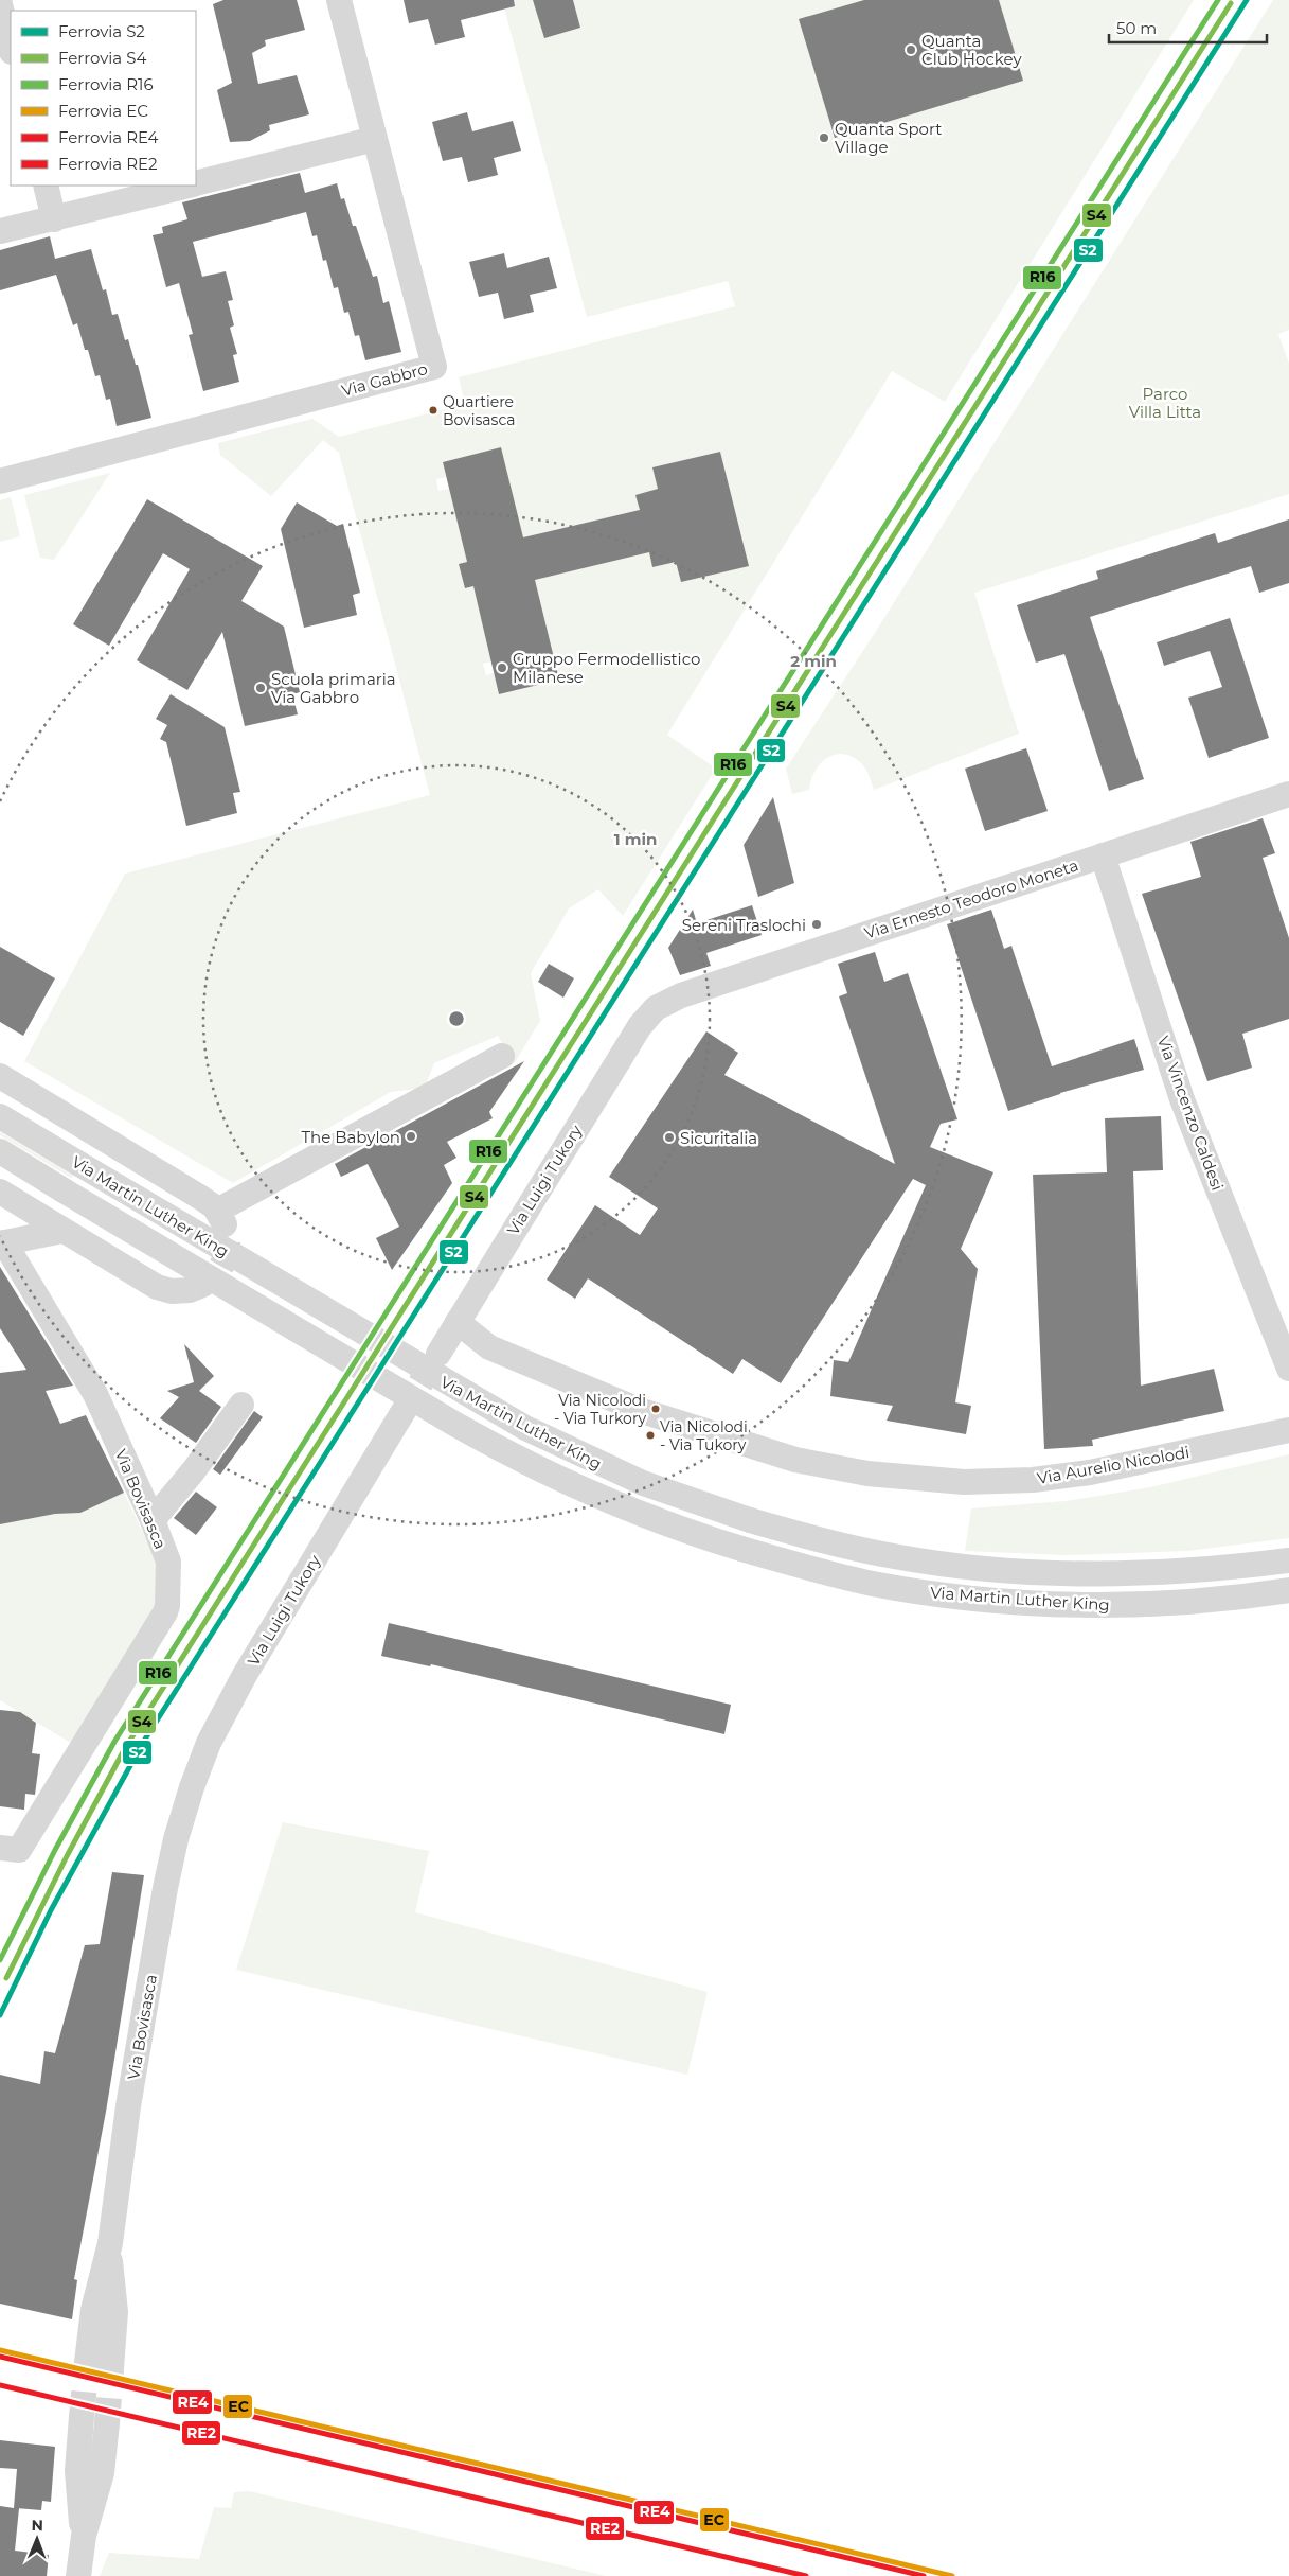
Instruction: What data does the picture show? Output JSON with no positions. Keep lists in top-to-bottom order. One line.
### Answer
{"streets":{"street":["Via Gabbro","Via Ernesto Teodoro Moneta","Via Vincenzo Caldesi","Via Luigi Tukory","Via Martin Luther King","Via Aurelio Nicolodi","Via Bovisasca"]},"crossings":[["Via Ernesto Teodoro Moneta","Via Vincenzo Caldesi"],["Via Ernesto Teodoro Moneta","Via Luigi Tukory"],["Via Luigi Tukory","Via Aurelio Nicolodi"],["Via Luigi Tukory","Via Bovisasca"]],"parks":["Parco Villa Litta"],"places":["Quanta Club Hockey","Quanta Sport Village","Quartiere Bovisasca","Gruppo Fermodellistico Milanese","Scuola primaria Via Gabbro","Sereni Traslochi","The Babylon","Sicuritalia","Via Nicolodi - Via Turkory","Via Nicolodi - Via Tukory"],"lines":["rail line S2","rail line R16","rail line S4","rail line EC","rail line RE4","rail line RE2"],"legend":["Ferrovia S2","Ferrovia S4","Ferrovia R16","Ferrovia EC","Ferrovia RE4","Ferrovia RE2"],"scale_bar":"50 m","north":"top","rings":["2 min","1 min"]}
